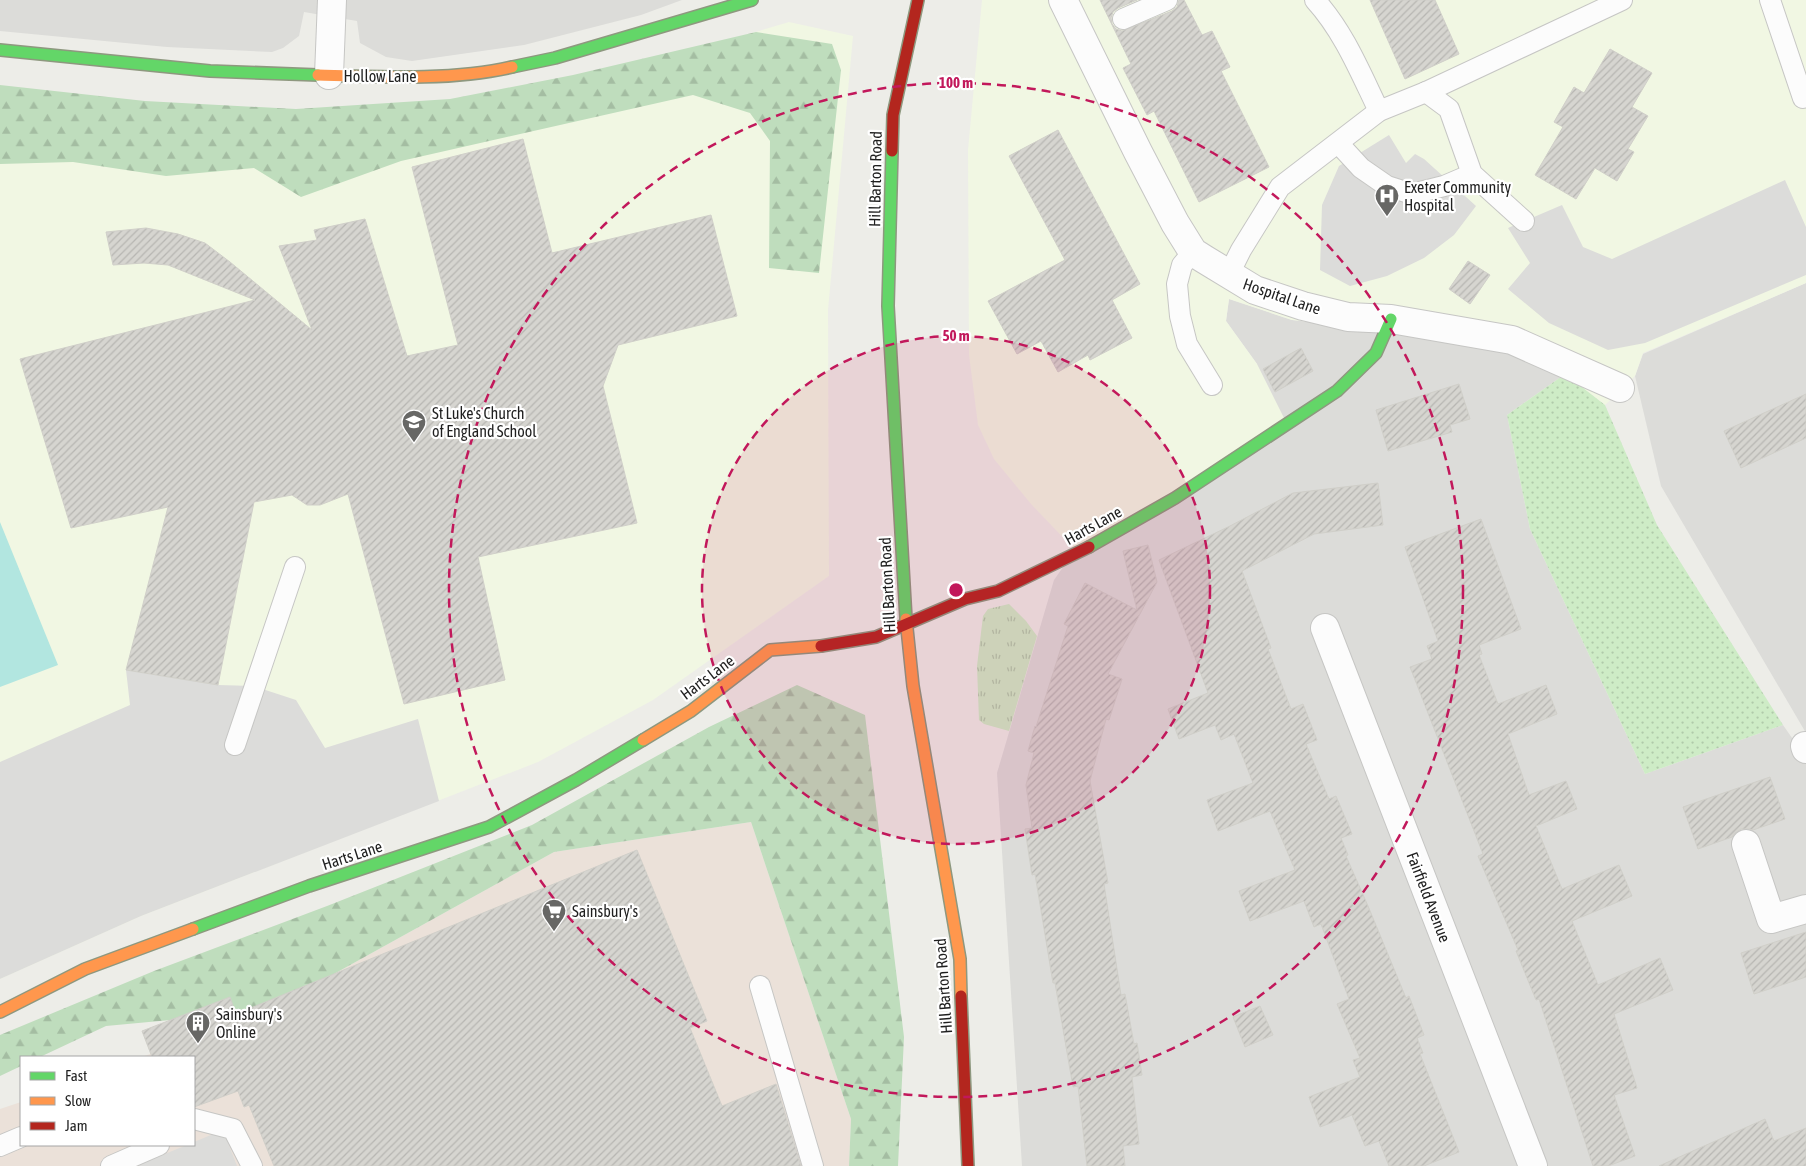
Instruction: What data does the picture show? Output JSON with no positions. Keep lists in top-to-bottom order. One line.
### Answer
{"streets":{"street":["Hollow Lane","Hill Barton Road","Hospital Lane","Harts Lane","Fairfield Avenue"]},"crossings":[["Hill Barton Road","Harts Lane"],["Hospital Lane","Harts Lane"]],"places":{"hospital":["Exeter Community Hospital"],"school or university":["St Luke's Church of England School"],"supermarket":["Sainsbury's"],"building":["Sainsbury's Online"]},"legend":["Fast","Slow","Jam"],"rings":["100 m","50 m"]}
